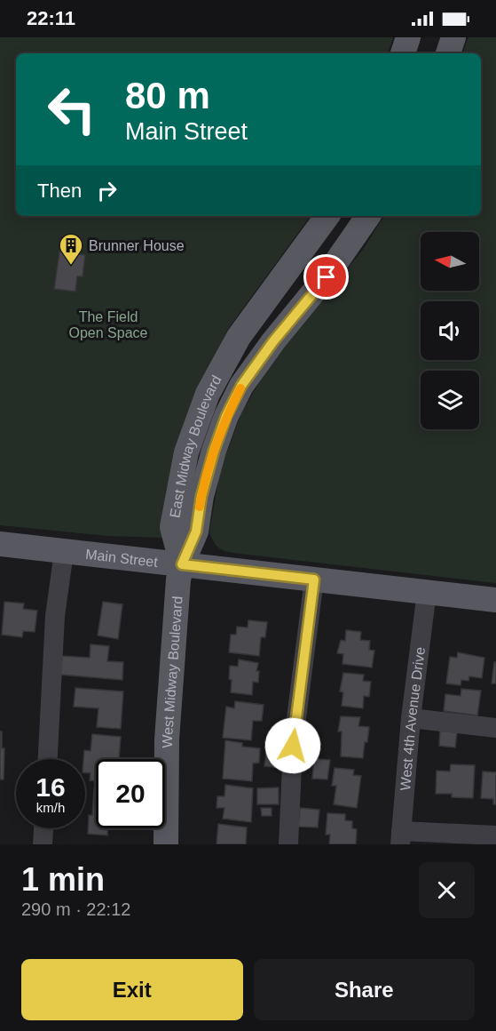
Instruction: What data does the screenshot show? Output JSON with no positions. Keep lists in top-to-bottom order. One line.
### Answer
{"streets":{"main road":["East Midway Boulevard","Main Street","West Midway Boulevard"],"street":["West 4th Avenue Drive"]},"crossings":[["East Midway Boulevard","Main Street"],["East Midway Boulevard","West Midway Boulevard"],["Main Street","West Midway Boulevard"],["Main Street","West 4th Avenue Drive"]],"parks":["The Field Open Space"],"places":{"building":["Brunner House"]},"north":"left","page":{"status":"22:11","turn":["80 m","Main Street"],"then":"Then","speed":"16 km/h","limit":"20","heading":["1 min","290 m · 22:12"],"buttons":["Exit","Share"]}}
